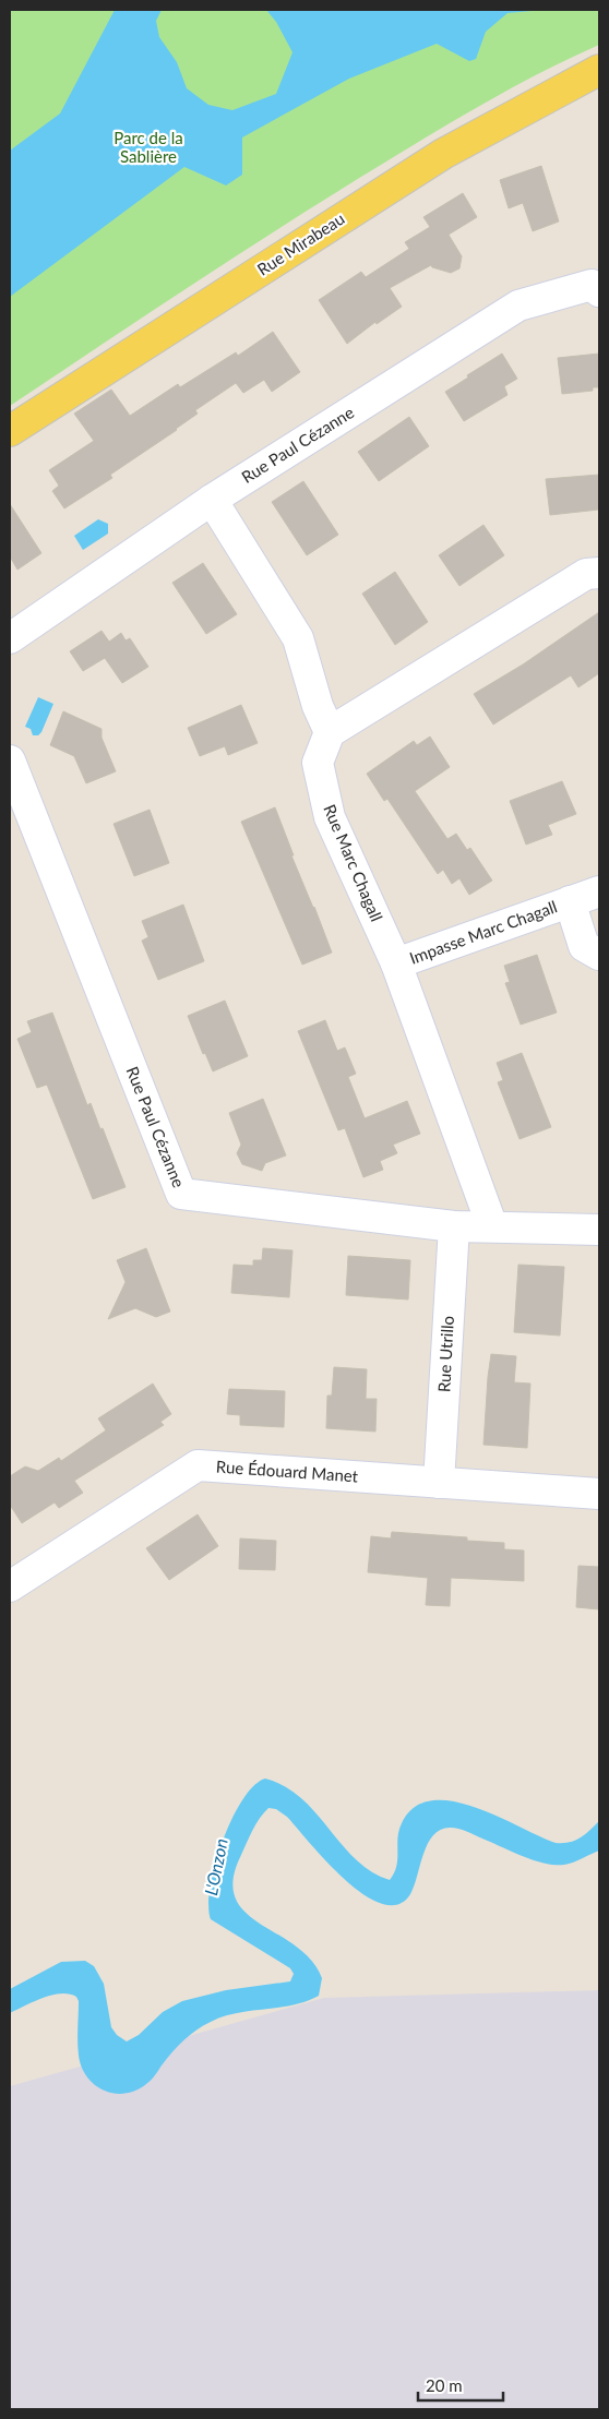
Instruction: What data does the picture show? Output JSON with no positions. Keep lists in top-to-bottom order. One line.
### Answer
{"streets":{"main road":["Rue Mirabeau"],"street":["Rue Paul Cézanne","Rue Marc Chagall","Impasse Marc Chagall","Rue Utrillo","Rue Édouard Manet"]},"crossings":[["Rue Paul Cézanne","Rue Marc Chagall"],["Rue Paul Cézanne","Rue Utrillo"],["Rue Marc Chagall","Impasse Marc Chagall"],["Rue Utrillo","Rue Édouard Manet"]],"water":["L'Onzon"],"parks":["Parc de la Sablière"],"scale_bar":"20 m"}
